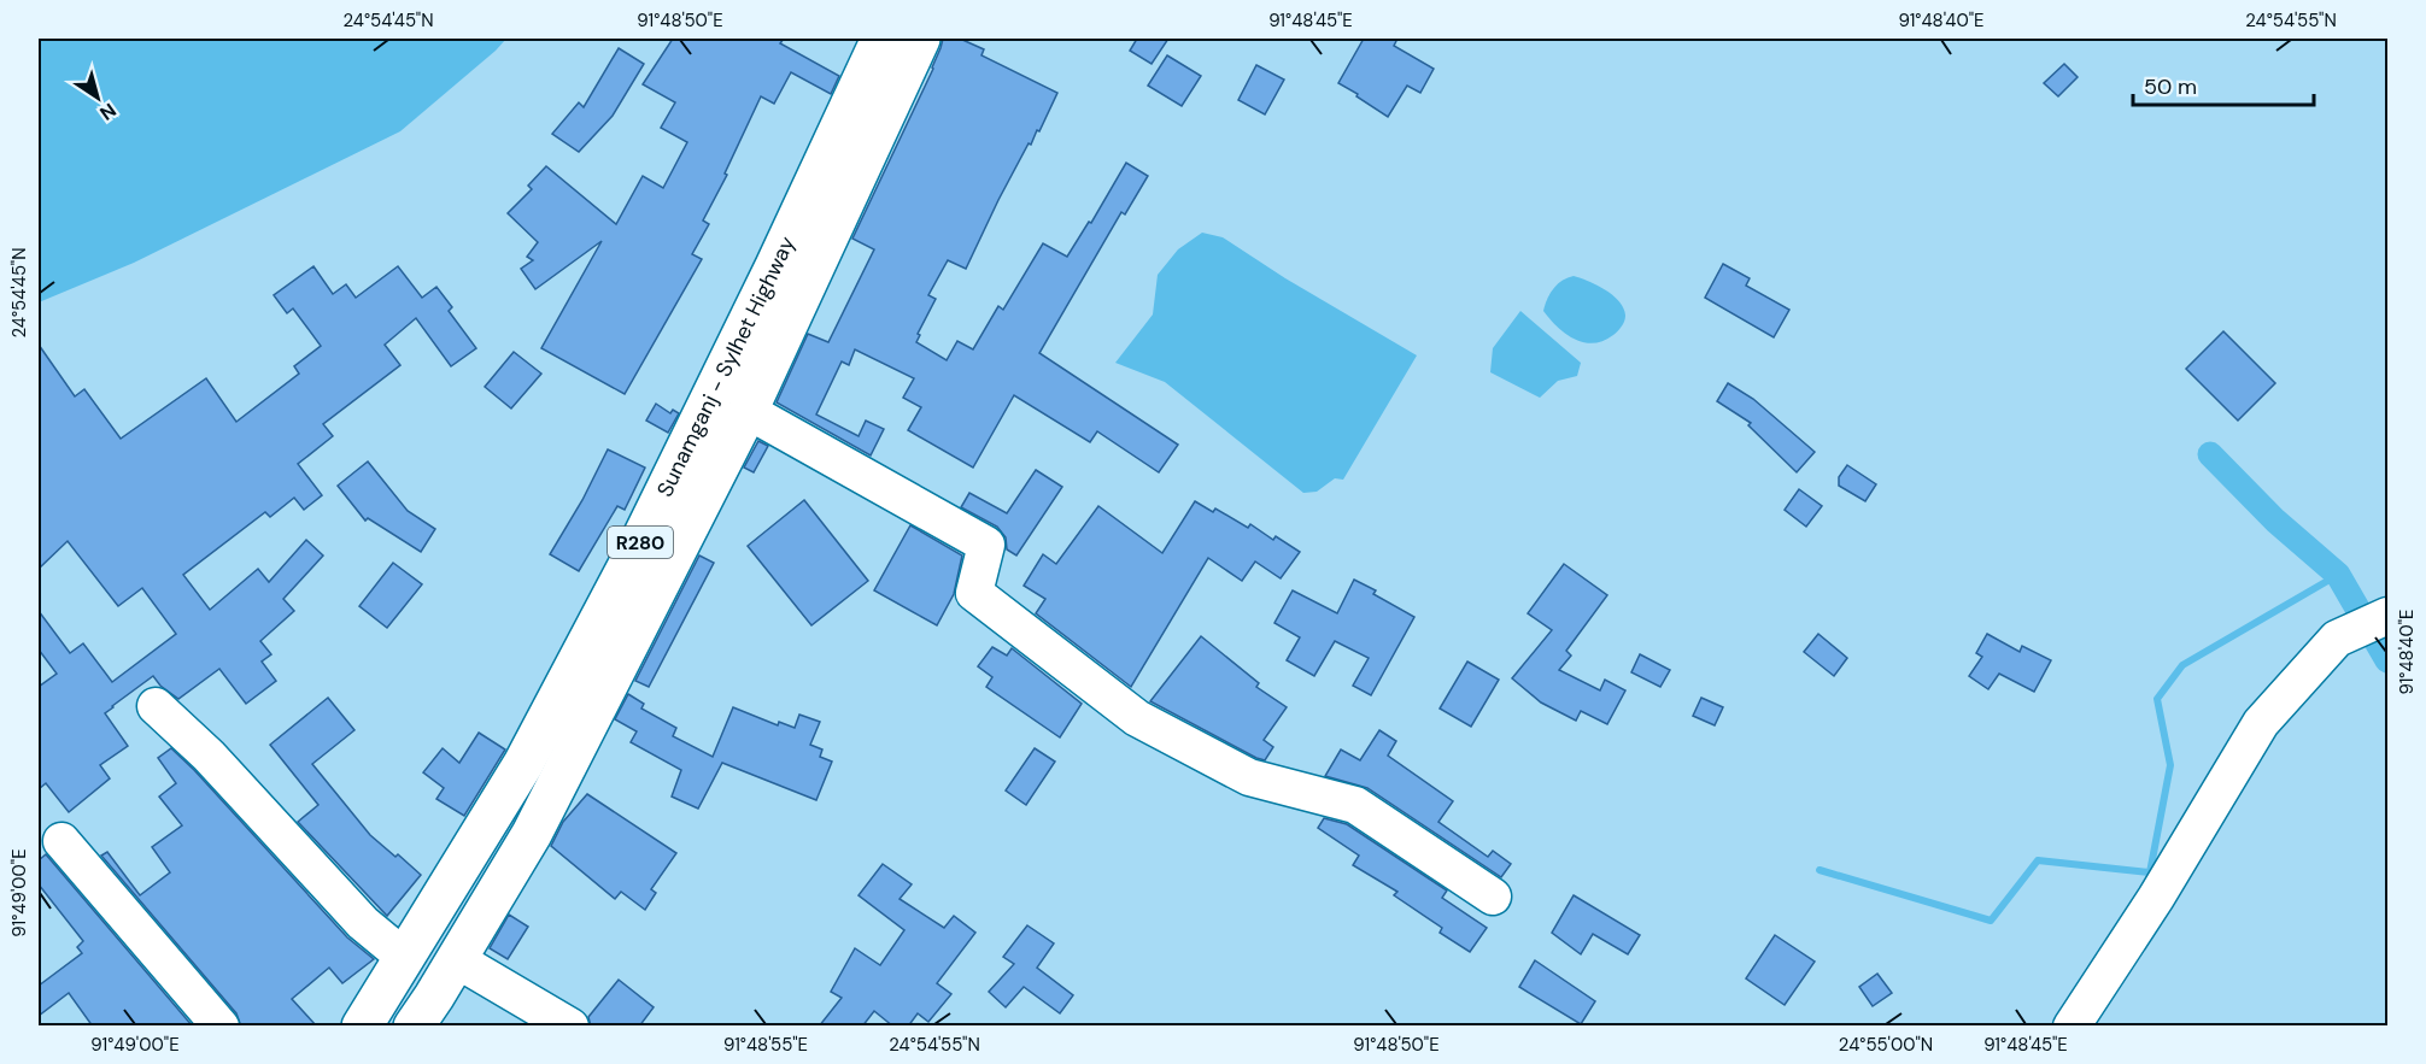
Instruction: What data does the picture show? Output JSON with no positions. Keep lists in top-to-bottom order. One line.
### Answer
{"streets":{"main road":["Sunamganj - Sylhet Highway","R280"]},"scale_bar":"50 m","north":"bottom right","coordinates":["24°54'45\"N","91°48'50\"E","91°48'45\"E","91°48'40\"E","24°54'55\"N","91°49'00\"E","91°48'55\"E","24°55'00\"N"]}
